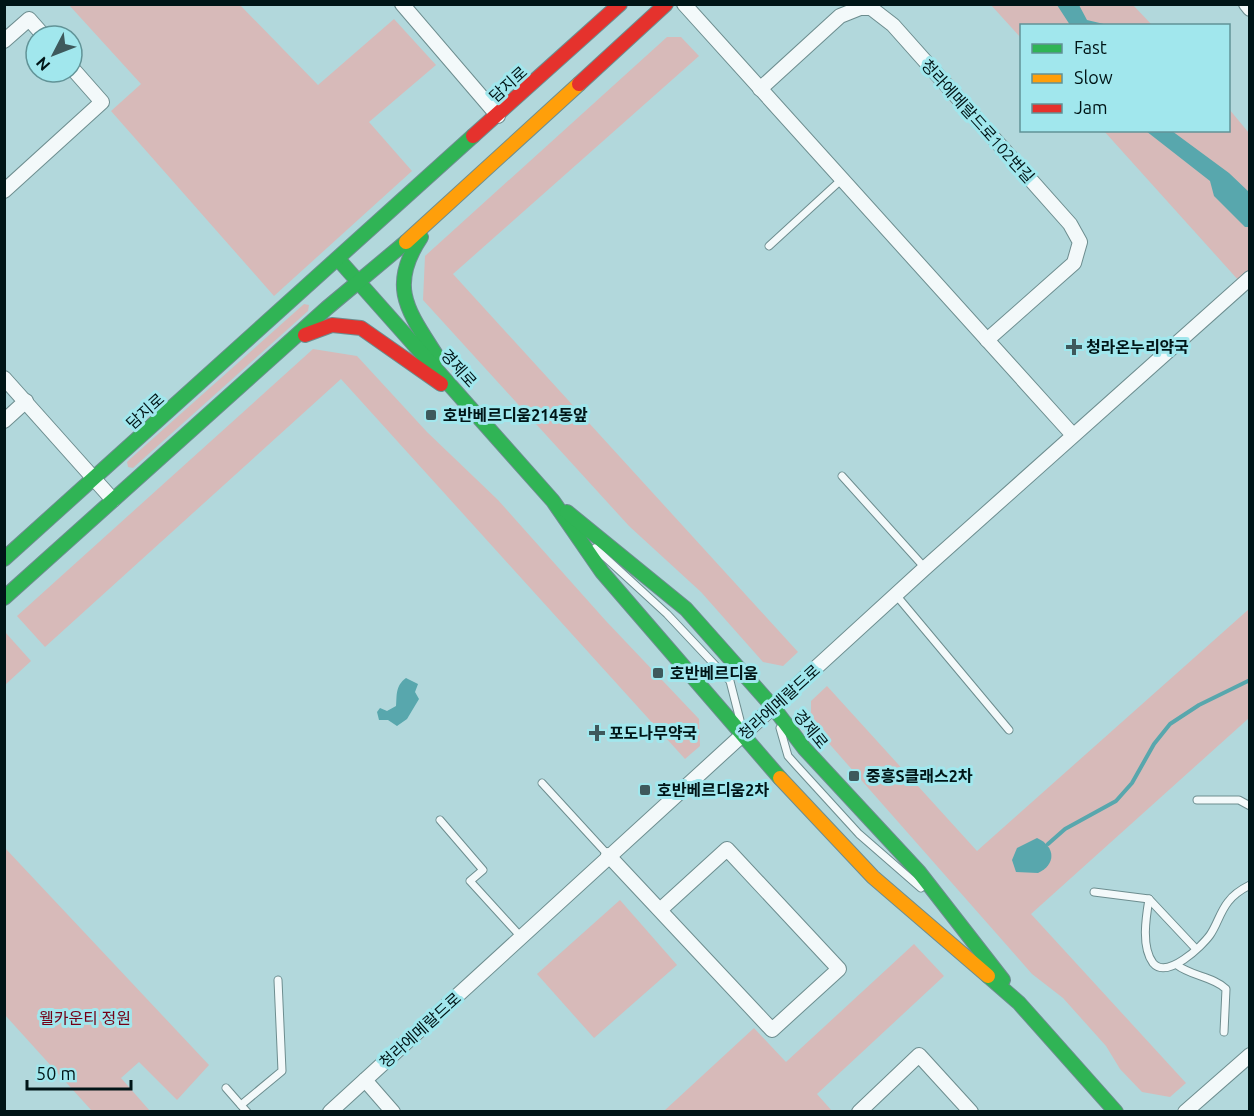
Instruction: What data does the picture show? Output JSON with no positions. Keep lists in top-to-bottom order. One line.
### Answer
{"streets":{"main road":["담지로","경제로"],"street":["청라에메랄드로102번길","청라에메랄드로"]},"crossings":[["담지로","경제로"],["경제로","청라에메랄드로"]],"parks":["웰카운티 정원"],"places":{"health":["청라온누리약국","포도나무약국"],"transit":["호반베르디움214동앞","호반베르디움","중흥S클래스2차","호반베르디움2차"]},"legend":["Fast","Slow","Jam"],"scale_bar":"50 m","north":"bottom left"}
